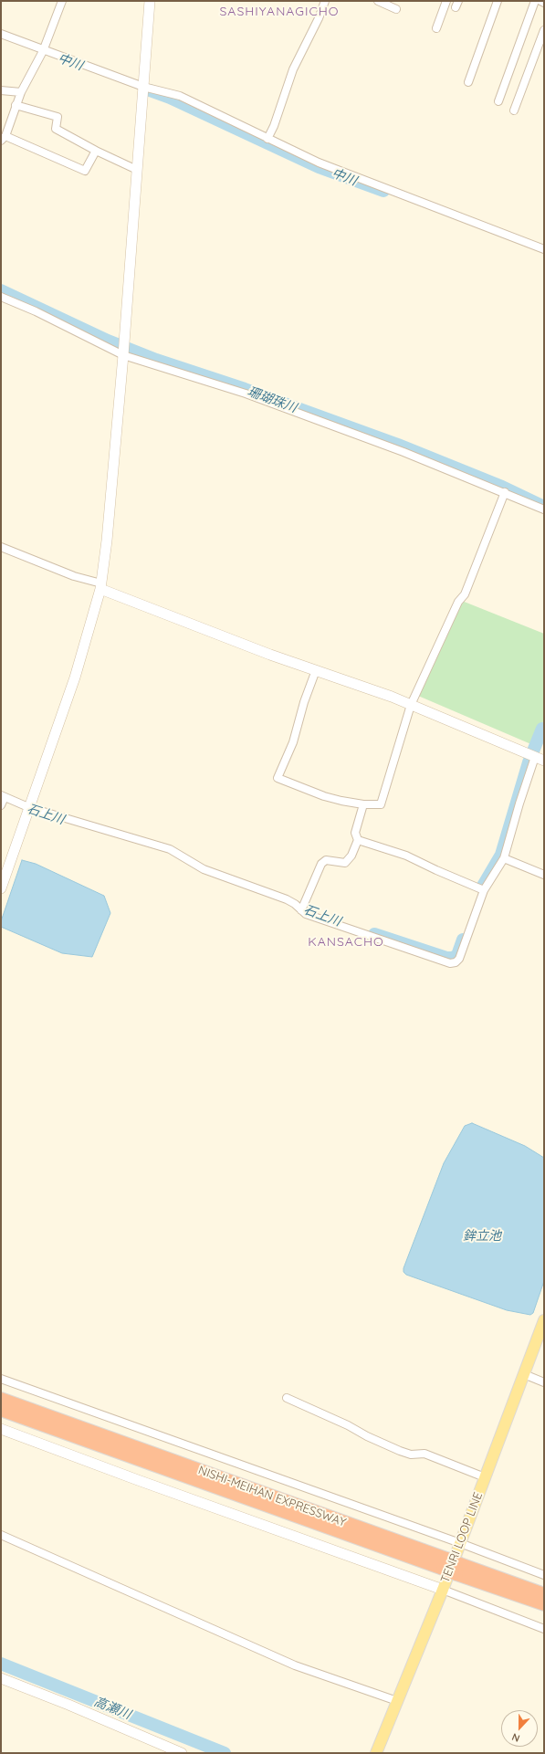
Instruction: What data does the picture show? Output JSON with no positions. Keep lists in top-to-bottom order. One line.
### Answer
{"streets":{"highway":["NISHI-MEIHAN EXPRESSWAY"],"main road":["TENRI LOOP LINE"]},"districts":["SASHIYANAGICHO","KANSACHO"],"water":["中川","珊瑚珠川","石上川","鉾立池","高瀬川"],"north":"bottom"}
